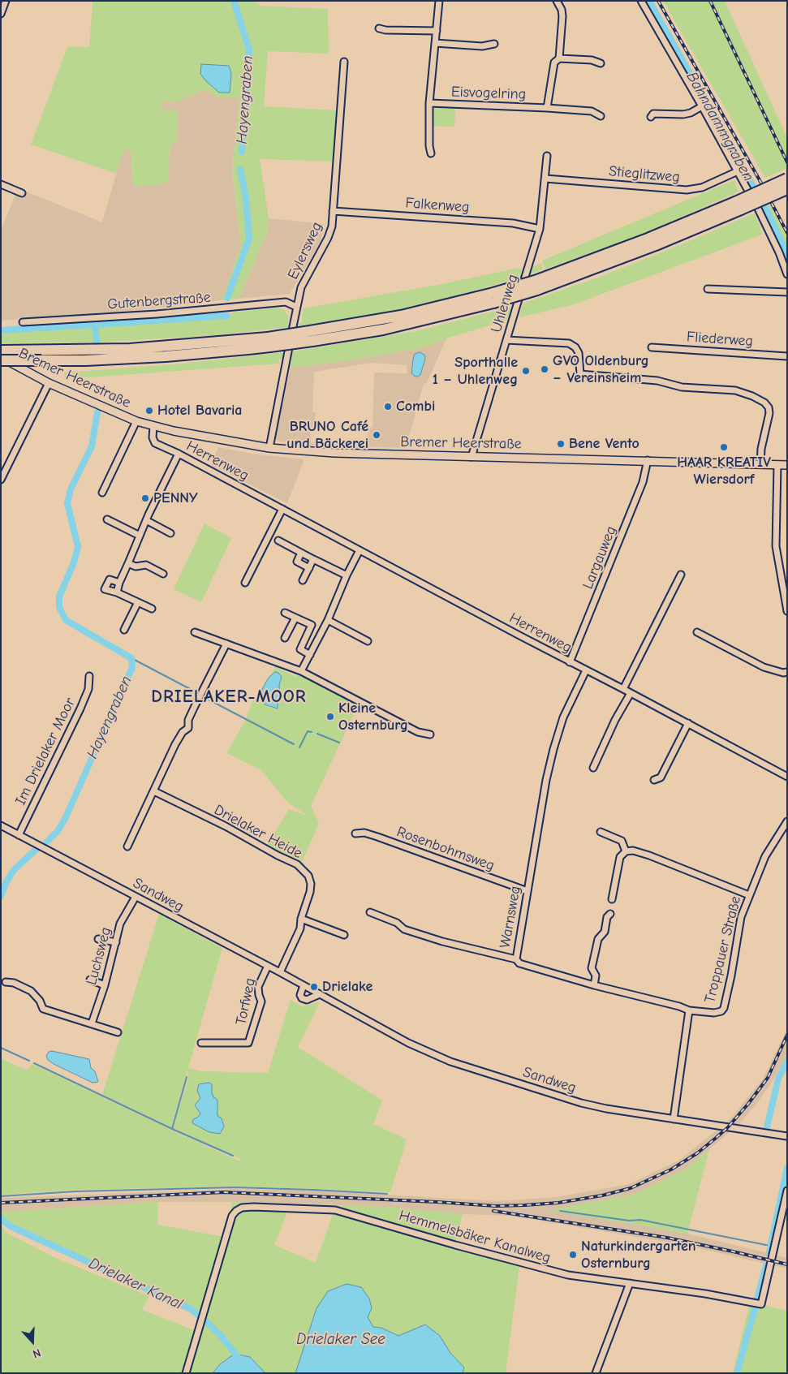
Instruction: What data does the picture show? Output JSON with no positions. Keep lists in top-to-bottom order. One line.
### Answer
{"streets":{"street":["Eisvogelring","Stieglitzweg","Falkenweg","Eylersweg","Gutenbergstraße","Uhlenweg","Fliederweg","Bremer Heerstraße","Herrenweg","Largauweg","Im Drielaker Moor","Drielaker Heide","Rosenbohmsweg","Sandweg","Warnsweg","Troppauer Straße","Luchsweg","Torfweg","Hemmelsbäker Kanalweg"]},"crossings":[["Stieglitzweg","Uhlenweg"],["Falkenweg","Eylersweg"],["Falkenweg","Uhlenweg"],["Eylersweg","Gutenbergstraße"],["Eylersweg","Bremer Heerstraße"],["Uhlenweg","Bremer Heerstraße"],["Bremer Heerstraße","Herrenweg"],["Bremer Heerstraße","Largauweg"],["Herrenweg","Largauweg"],["Herrenweg","Warnsweg"],["Im Drielaker Moor","Sandweg"],["Drielaker Heide","Sandweg"],["Rosenbohmsweg","Warnsweg"],["Sandweg","Luchsweg"],["Sandweg","Torfweg"],["Warnsweg","Troppauer Straße"]],"districts":["DRIELAKER-MOOR"],"water":["Hayengraben","Bahndammgraben","Drielaker Kanal","Drielaker See"],"places":["GVO Oldenburg – Vereinsheim","Sporthalle 1 – Uhlenweg","Combi","Hotel Bavaria","BRUNO Café und Bäckerei","Bene Vento","HAAR KREATIV Wiersdorf","PENNY","Kleine Osternburg","Drielake","Naturkindergarten Osternburg"],"north":"bottom"}
